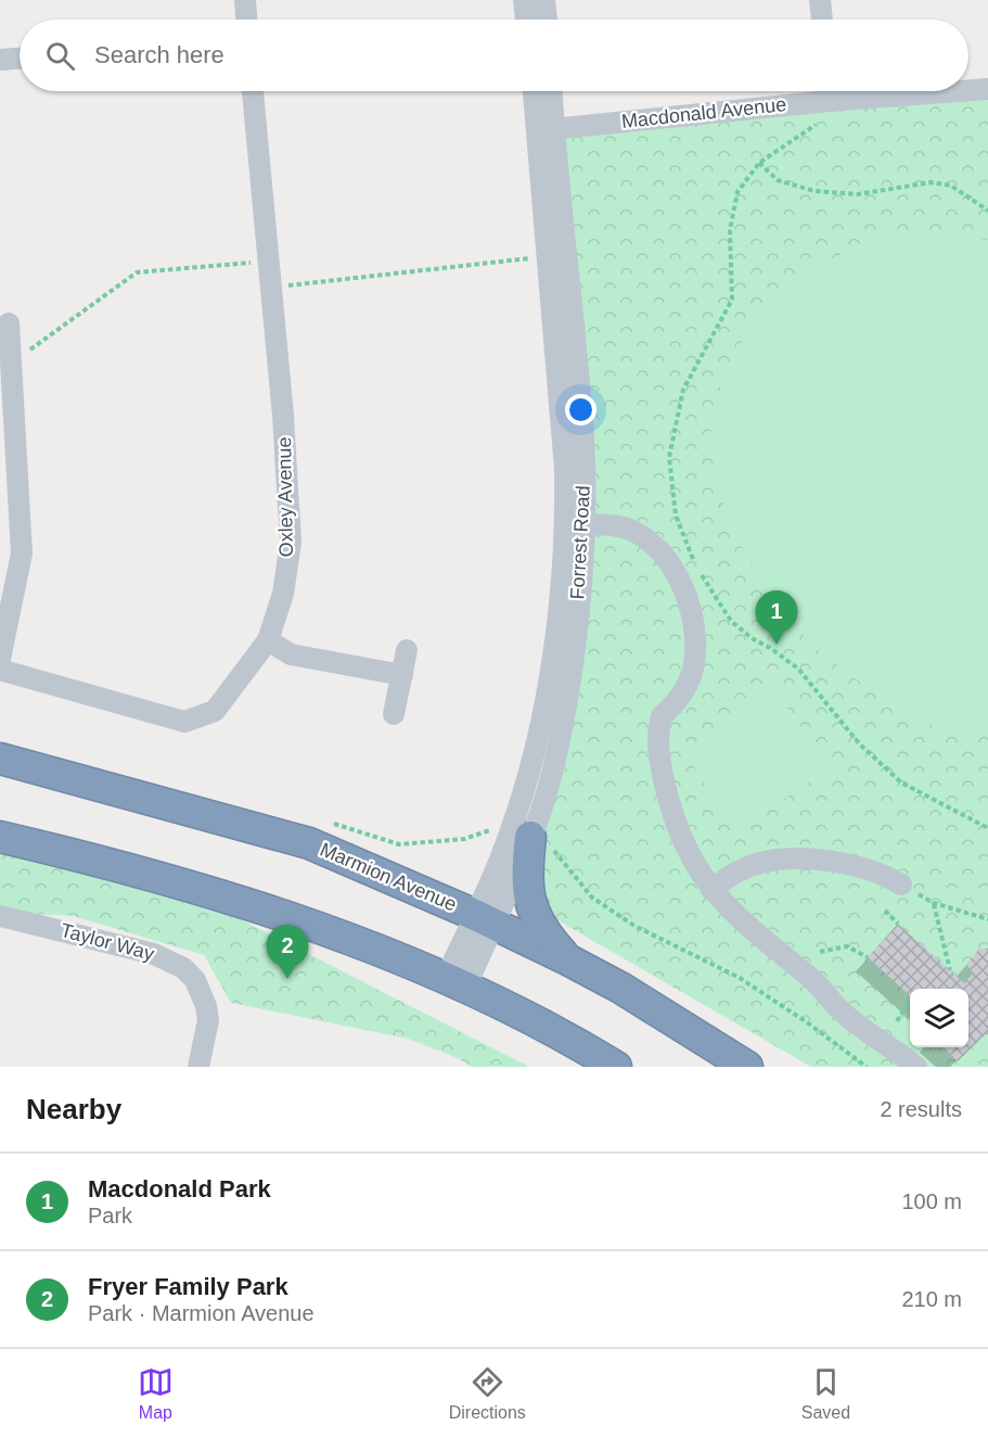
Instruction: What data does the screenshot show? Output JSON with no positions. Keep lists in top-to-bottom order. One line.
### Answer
{"streets":{"highway":["Marmion Avenue"],"street":["Macdonald Avenue","Oxley Avenue","Forrest Road","Taylor Way"]},"crossings":[["Macdonald Avenue","Forrest Road"],["Forrest Road","Marmion Avenue"]],"page":{"search":"Search here","pins":["1","2"],"heading":["Nearby","2 results"],"list":[{"mark":"1","name":"Macdonald Park","note":"Park","value":"100 m"},{"mark":"2","name":"Fryer Family Park","note":"Park · Marmion Avenue","value":"210 m"}],"nav":["Map","Directions","Saved"]}}
